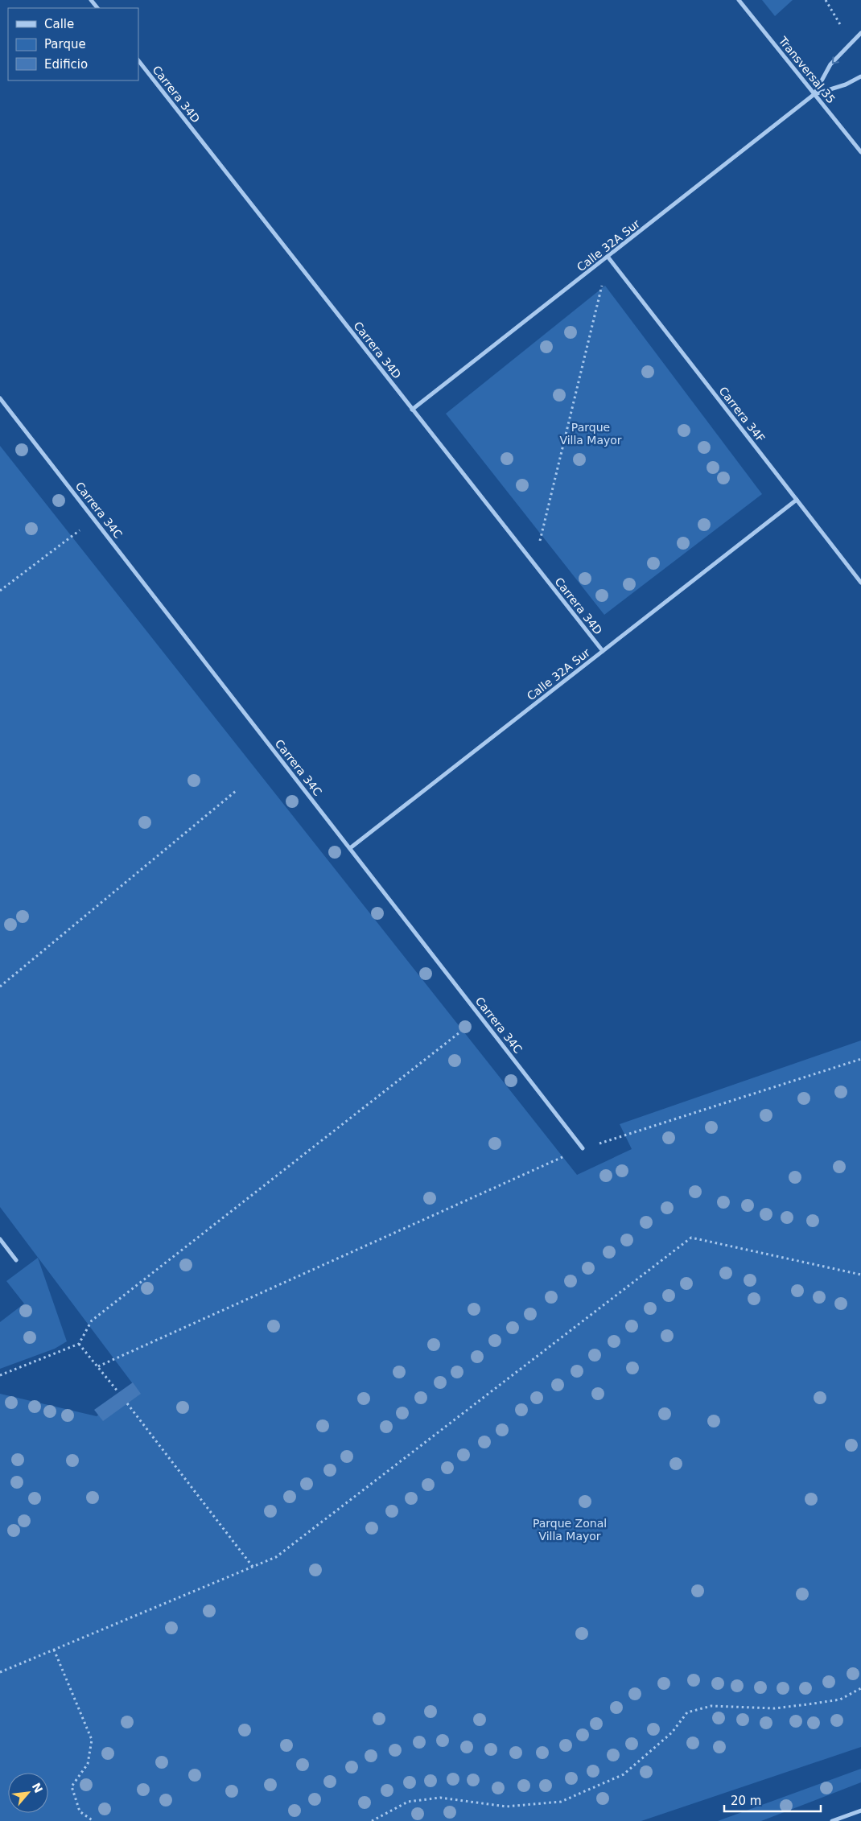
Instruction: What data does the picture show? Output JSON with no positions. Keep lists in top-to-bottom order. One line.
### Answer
{"streets":{"street":["Transversal 35","Carrera 34D","Calle 32A Sur","Carrera 34F","Carrera 34C"]},"crossings":[["Transversal 35","Calle 32A Sur"],["Carrera 34D","Calle 32A Sur"],["Calle 32A Sur","Carrera 34F"],["Calle 32A Sur","Carrera 34C"]],"parks":["Parque Villa Mayor","Parque Zonal Villa Mayor"],"legend":["Calle","Parque","Edificio"],"scale_bar":"20 m","north":"top right"}
